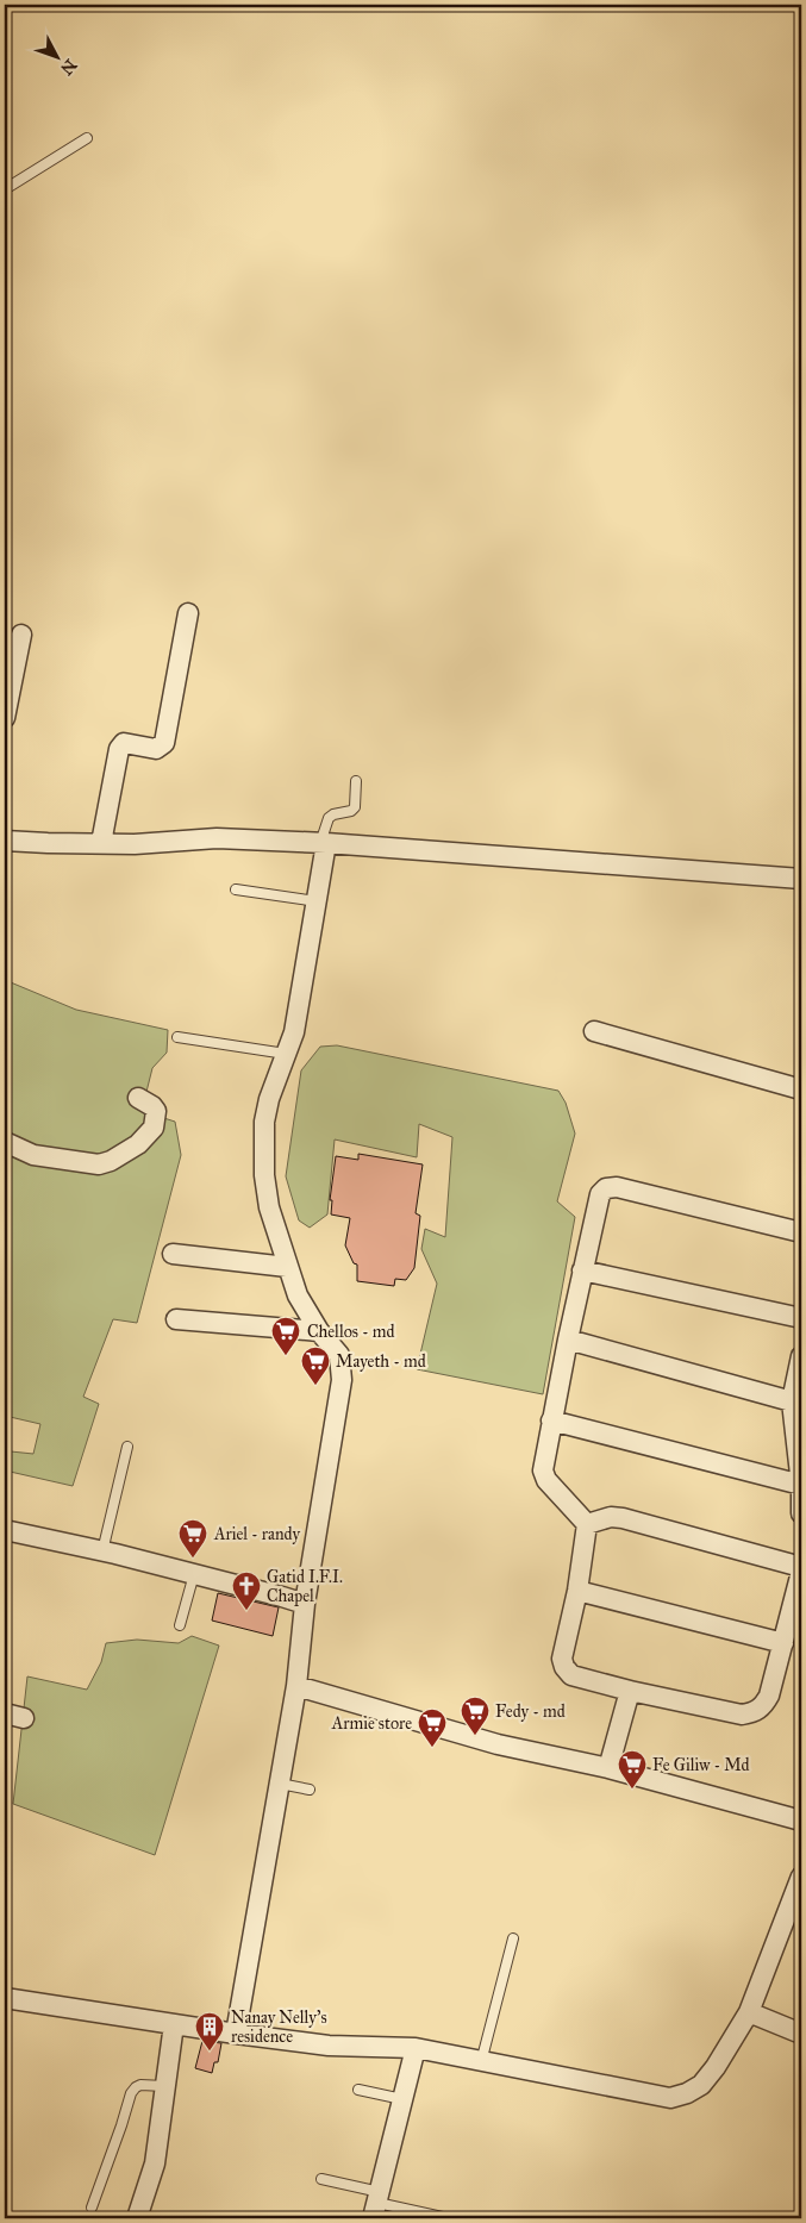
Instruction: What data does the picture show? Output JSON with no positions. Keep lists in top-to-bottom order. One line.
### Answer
{"places":{"supermarket":["Chellos - md","Mayeth - md","Ariel - randy","Fedy - md","Armie store","Fe Giliw - Md"],"church":["Gatid I.F.I. Chapel"],"building":["Nanay Nelly's residence"]},"north":"bottom right"}
